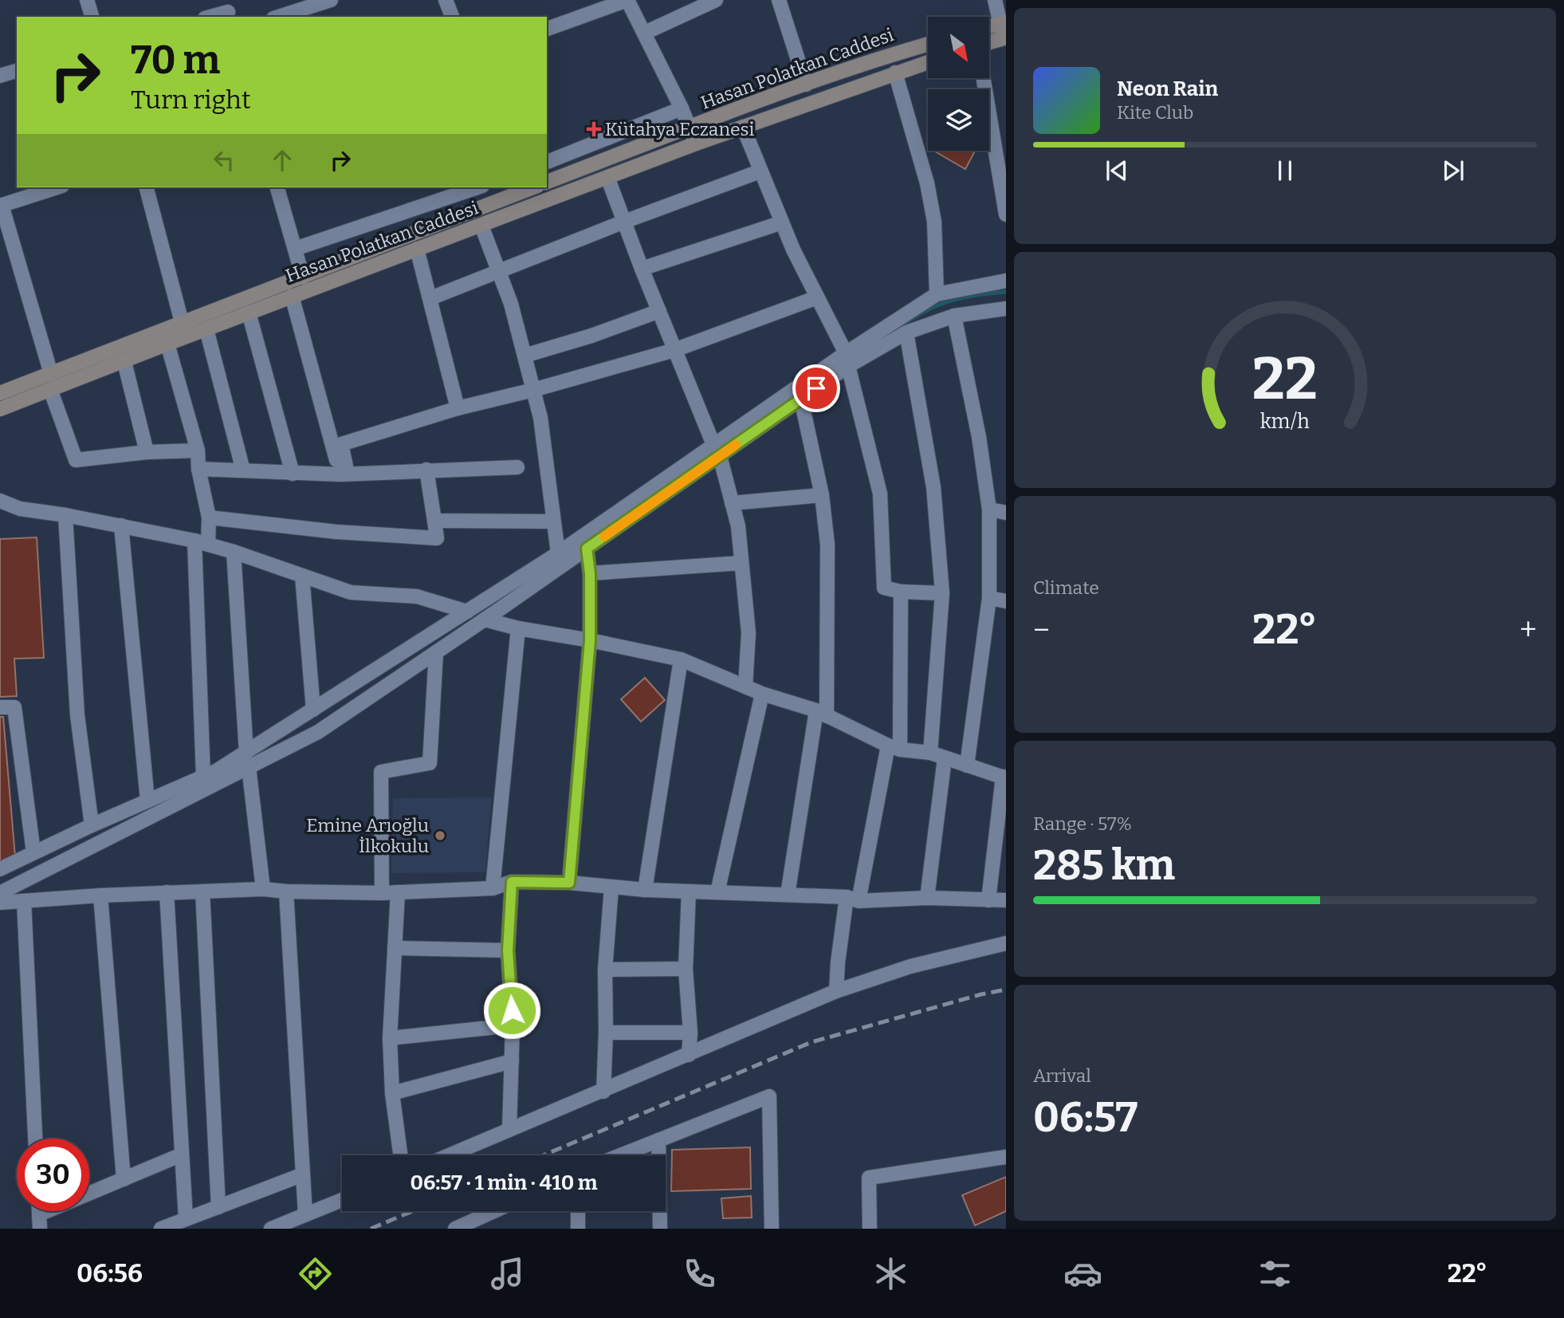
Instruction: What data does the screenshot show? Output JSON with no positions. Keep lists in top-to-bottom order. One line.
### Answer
{"streets":{"main road":["Hasan Polatkan Caddesi"]},"places":{"health":["Kütahya Eczanesi"],"other":["Emine Arıoğlu İlkokulu"]},"north":"bottom right","page":{"turn":["70 m","Turn right"],"song":["Neon Rain","Kite Club"],"tile":["Climate",["Range · 57%","285 km"],["Arrival","06:57"]],"heat":["−","22°","+"],"limit":"30","trip":"06:57 · 1 min · 410 m","tabs":["06:56","22°"],"gauge":["22","km/h"]}}
